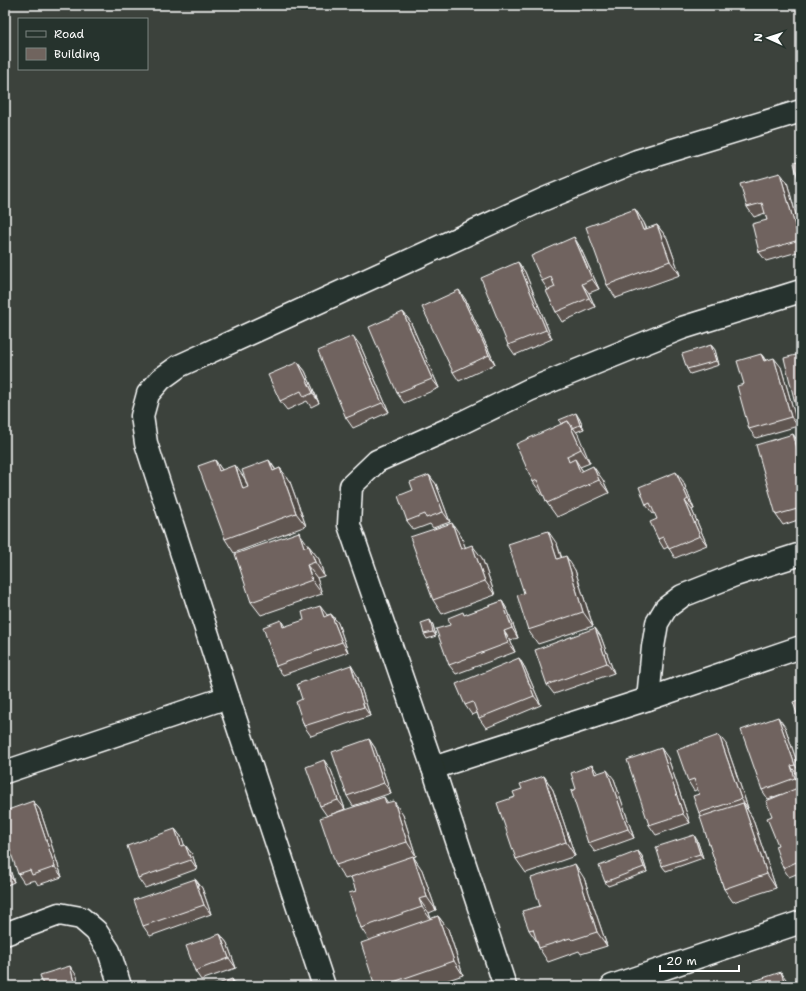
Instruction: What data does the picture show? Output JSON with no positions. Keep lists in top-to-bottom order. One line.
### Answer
{"legend":["Road","Building"],"scale_bar":"20 m","north":"left"}
